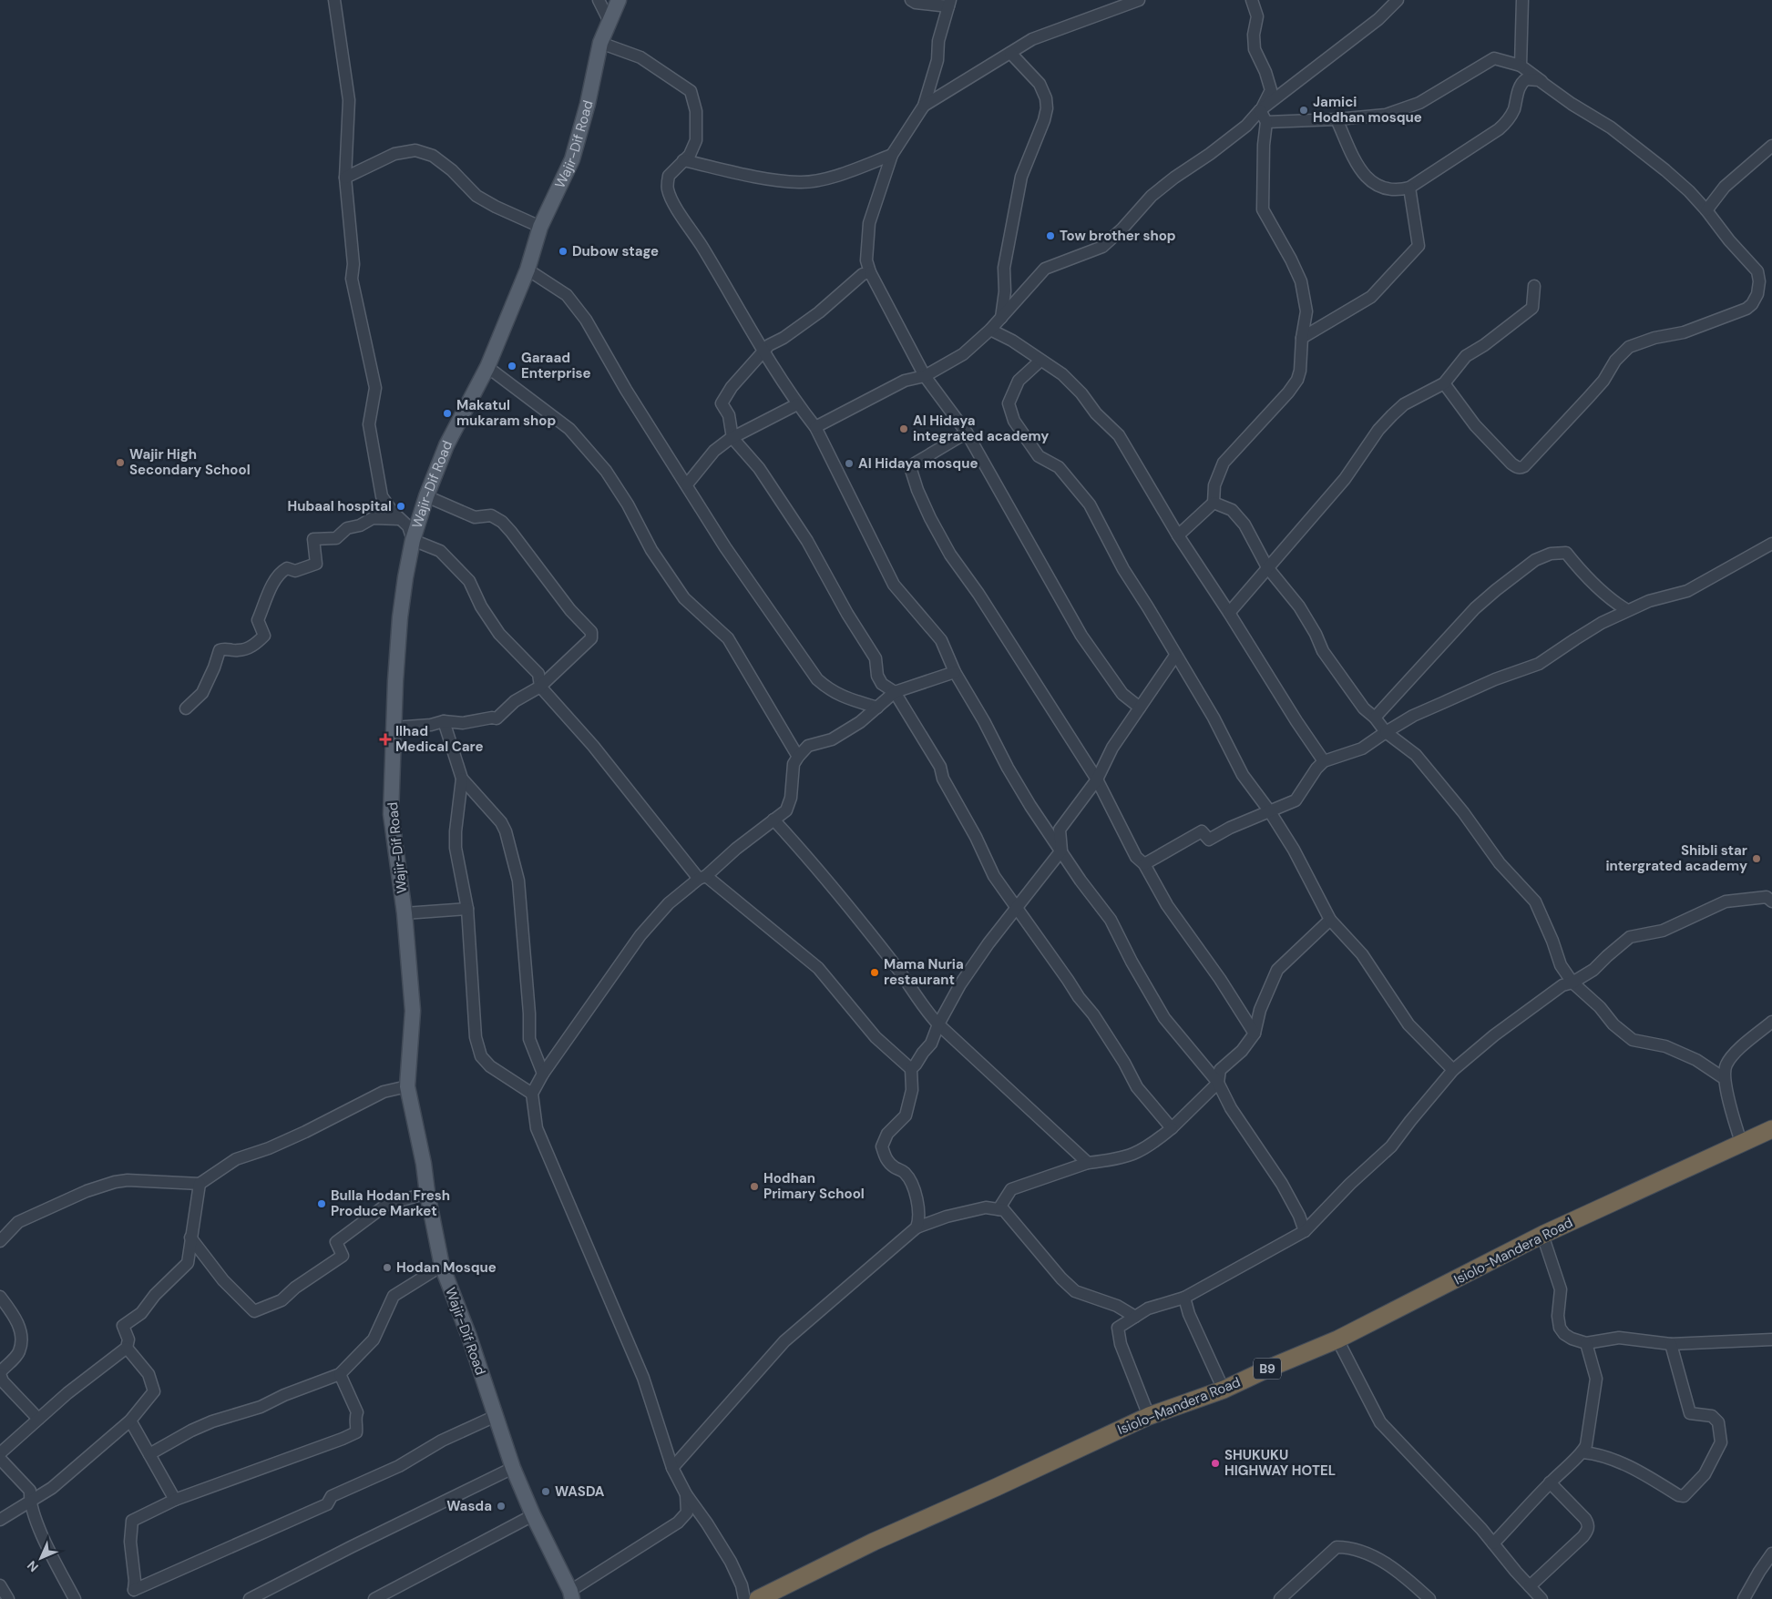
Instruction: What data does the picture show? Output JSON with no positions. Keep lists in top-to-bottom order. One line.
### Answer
{"streets":{"highway":["Isiolo-Mandera Road","B9"],"main road":["Wajir-Dif Road"]},"places":{"other":["Jamici Hodhan mosque","Tow brother shop","Dubow stage","Garaad Enterprise","Makatul mukaram shop","Al Hidaya integrated academy","Wajir High Secondary School","Al Hidaya mosque","Hubaal hospital","Shibli star intergrated academy","Mama Nuria restaurant","Hodhan Primary School","Bulla Hodan Fresh Produce Market","Hodan Mosque","SHUKUKU HIGHWAY HOTEL","WASDA","Wasda"],"health":["Ilhad Medical Care"]},"north":"bottom left"}
